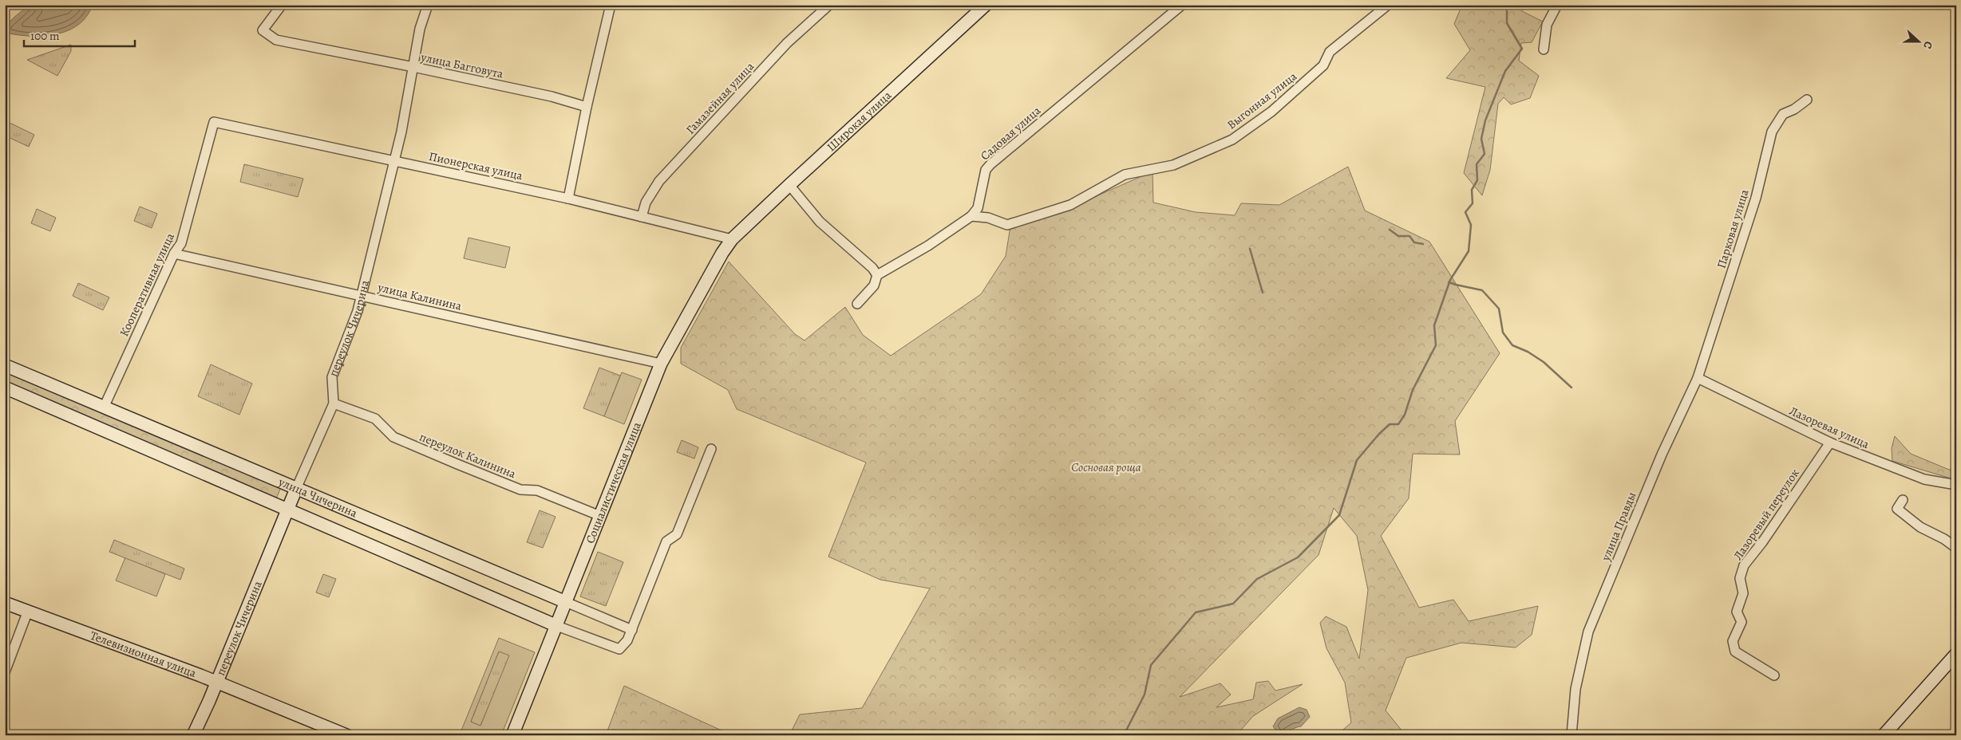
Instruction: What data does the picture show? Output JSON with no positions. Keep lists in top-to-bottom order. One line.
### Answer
{"streets":{"street":["улица Багговута","Гамазейная улица","Выгонная улица","Широкая улица","Садовая улица","Пионерская улица","Парковая улица","Кооперативная улица","улица Калинина","переулок Чичерина","Лазоревая улица","переулок Калинина","Социалистическая улица","улица Чичерина","Лазоревый переулок","улица Правды","Телевизионная улица"]},"crossings":[["улица Багговута","переулок Чичерина"],["Гамазейная улица","Пионерская улица"],["Выгонная улица","Садовая улица"],["Широкая улица","Пионерская улица"],["Широкая улица","Социалистическая улица"],["Пионерская улица","Кооперативная улица"],["Пионерская улица","переулок Чичерина"],["Пионерская улица","Социалистическая улица"],["Парковая улица","Лазоревая улица"],["Парковая улица","улица Правды"],["Кооперативная улица","улица Калинина"],["Кооперативная улица","улица Чичерина"],["улица Калинина","переулок Чичерина"],["улица Калинина","Социалистическая улица"],["переулок Чичерина","переулок Калинина"],["переулок Чичерина","улица Чичерина"],["переулок Чичерина","Телевизионная улица"],["Лазоревая улица","Лазоревый переулок"],["Лазоревая улица","улица Правды"],["переулок Калинина","Социалистическая улица"],["Социалистическая улица","улица Чичерина"]],"parks":["Сосновая роща"],"scale_bar":"100 m","north":"right"}
